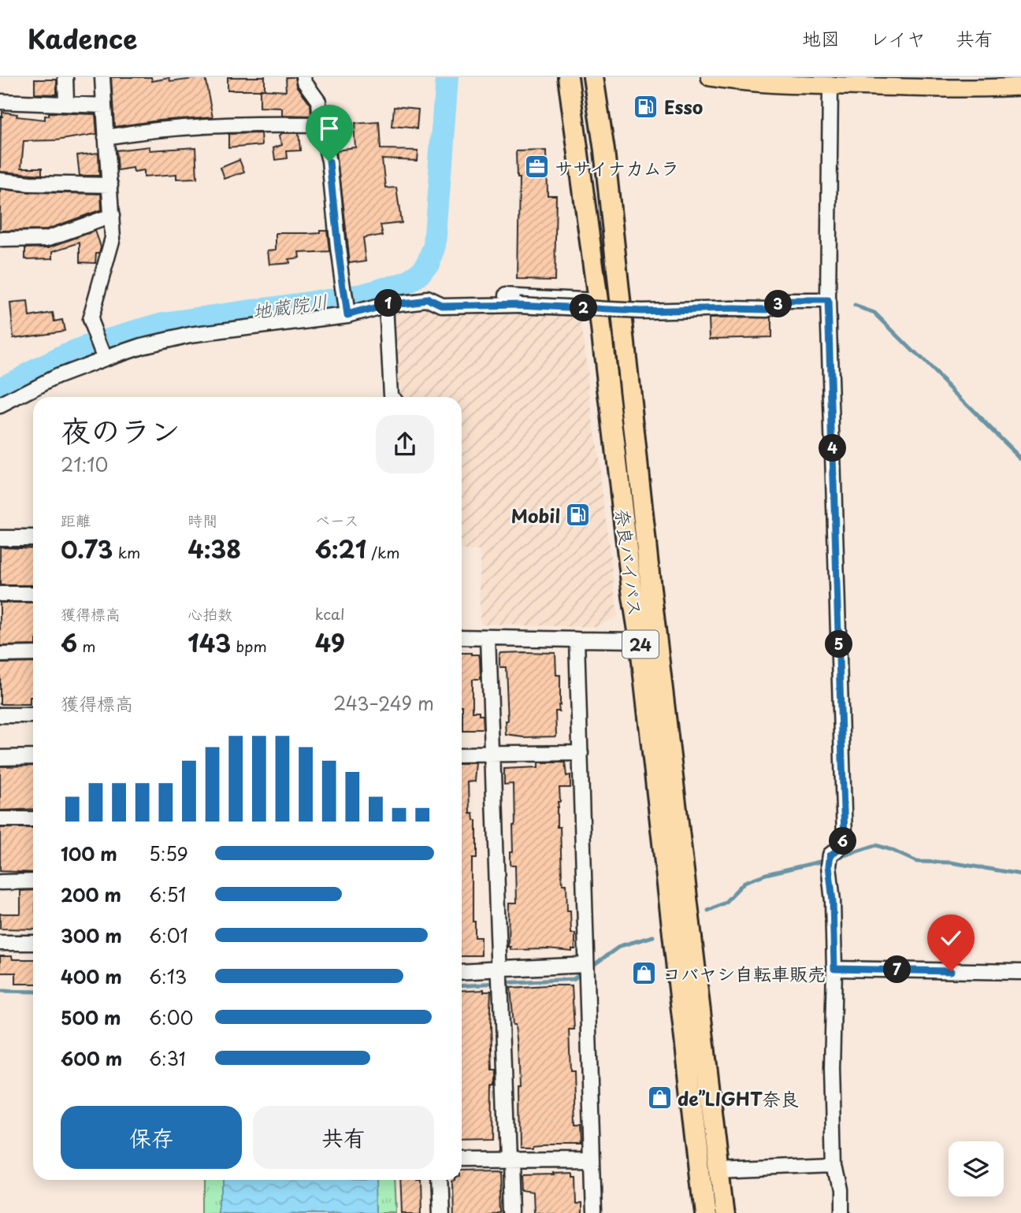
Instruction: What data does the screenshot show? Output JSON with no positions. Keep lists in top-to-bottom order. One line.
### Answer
{"streets":{"highway":["奈良バイパス","24"]},"water":["地蔵院川"],"places":{"fuel station":["Esso","Mobil"],"office":["ササイナカムラ"],"shop":["コバヤシ自転車販売","de”LIGHT奈良"]},"page":{"header":"Kadence","nav":["地図","レイヤ","共有"],"pins":["1","3","2","4","5","6","7"],"heading":["夜のラン","21:10"],"stats":[["距離","0.73 km"],["時間","4:38"],["ペース","6:21 /km"],["獲得標高","6 m"],["心拍数","143 bpm"],["kcal","49"]],"chart":["獲得標高","243–249 m"],"list":[{"name":"100 m","note":"5:59"},{"name":"200 m","note":"6:51"},{"name":"300 m","note":"6:01"},{"name":"400 m","note":"6:13"},{"name":"500 m","note":"6:00"},{"name":"600 m","note":"6:31"}],"buttons":["保存","共有"]}}
